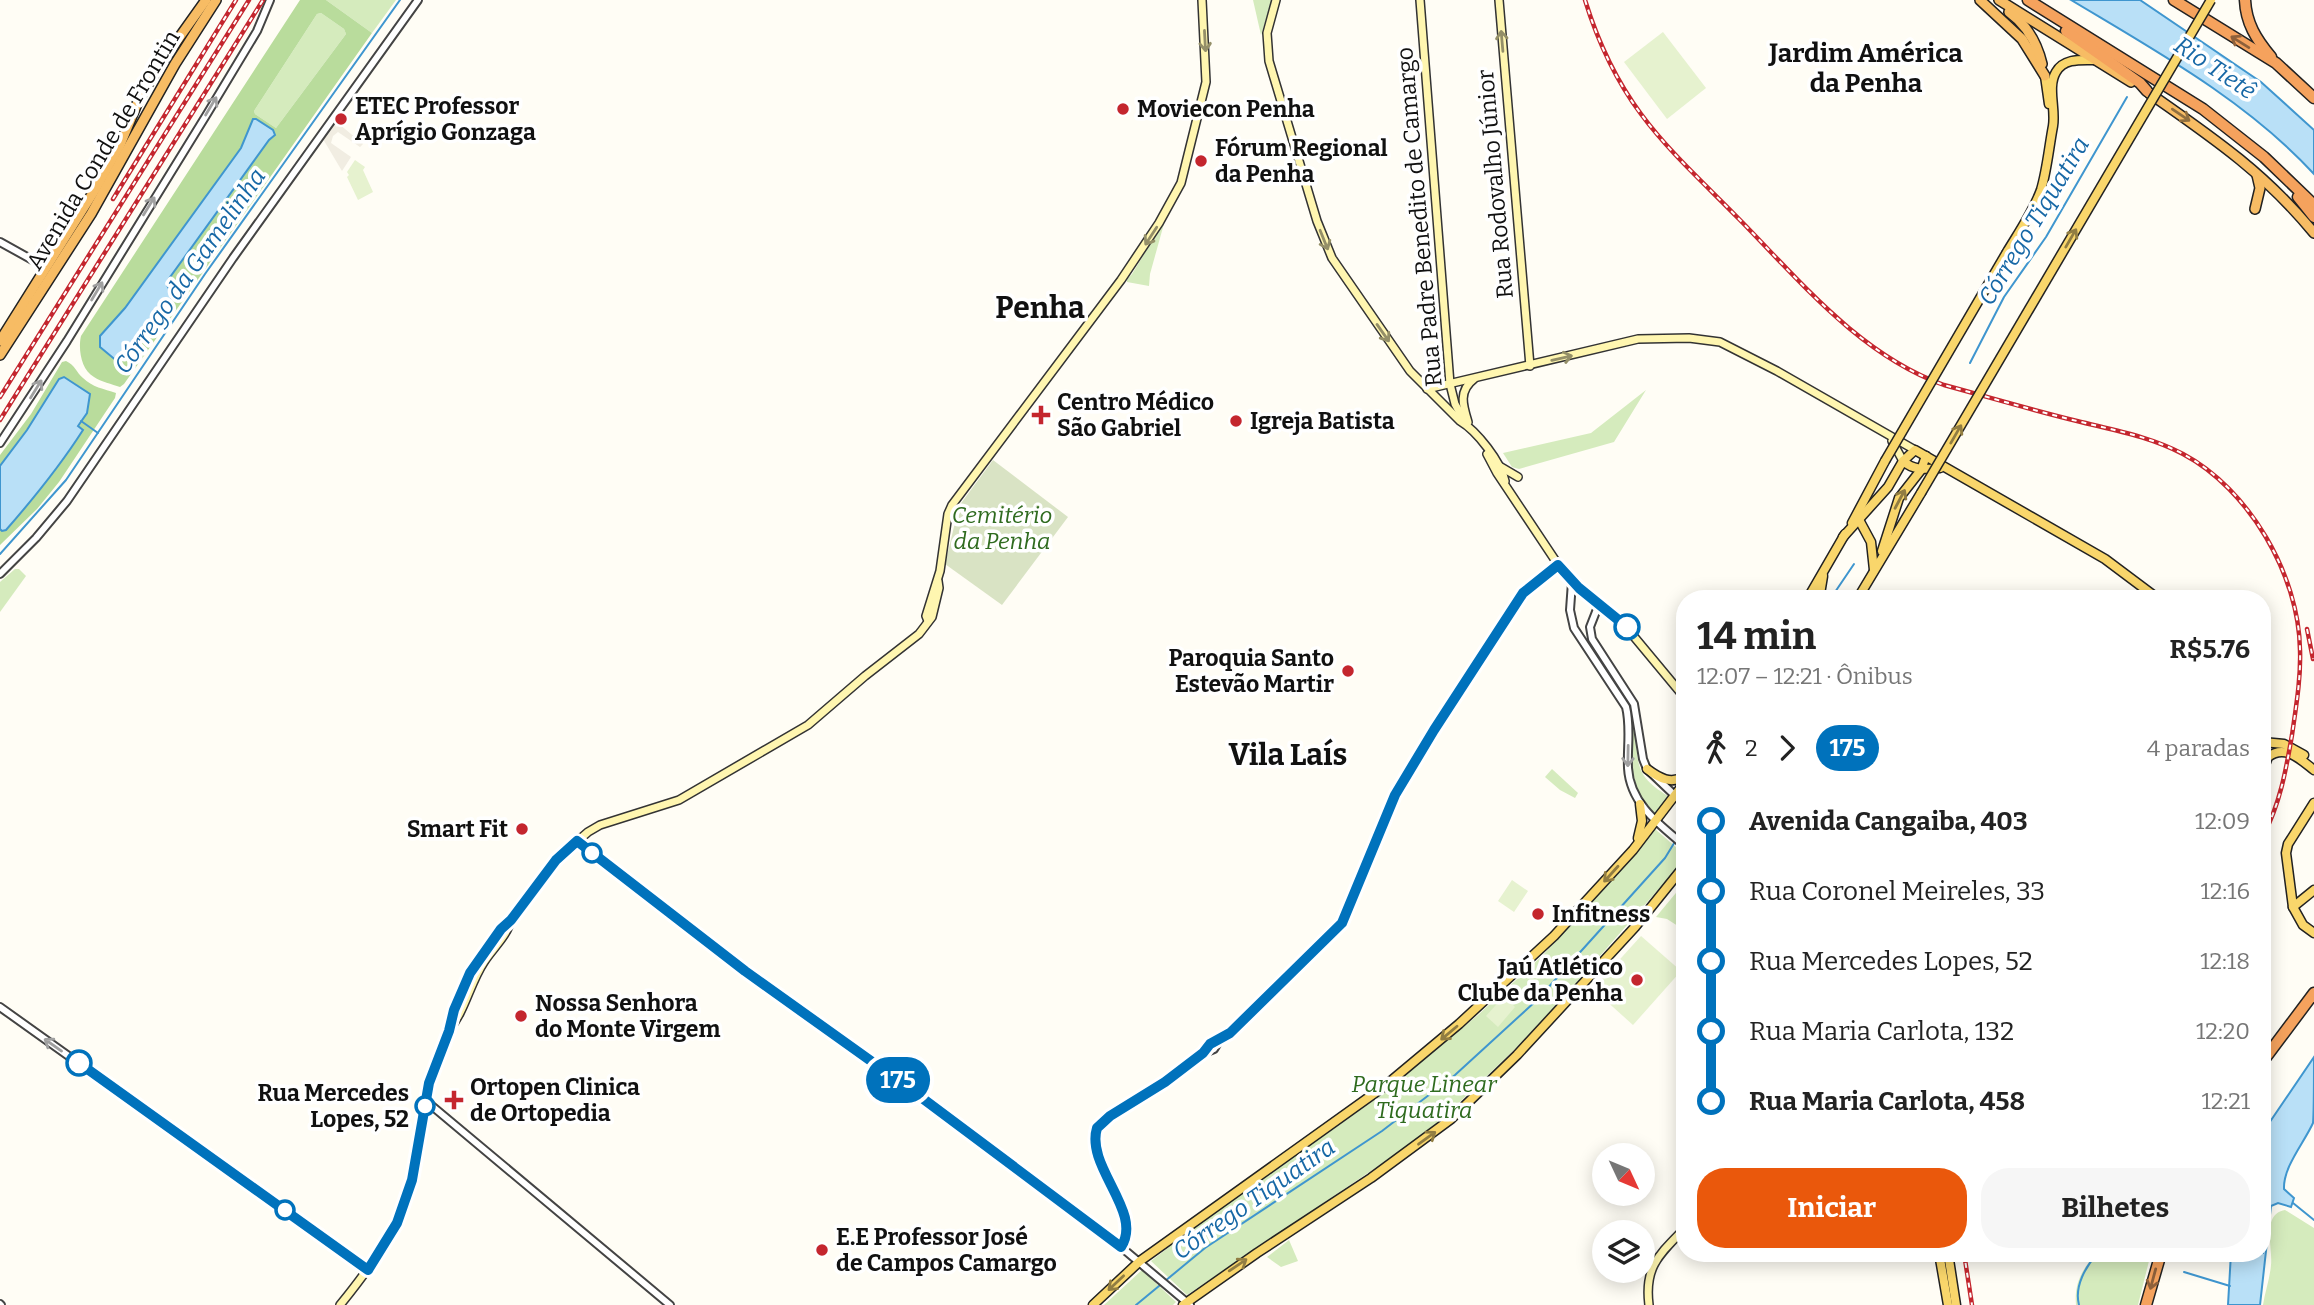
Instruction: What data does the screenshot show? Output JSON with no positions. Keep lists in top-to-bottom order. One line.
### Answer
{"streets":{"highway":["Avenida Conde de Frontin"],"main road":["Rua Rodovalho Júnior","Rua Padre Benedito de Camargo"]},"one_way":["Rua Rodovalho Júnior"],"districts":["Jardim América da Penha","Penha","Vila Laís"],"water":["Rio Tietê","Córrego Tiquatira","Córrego da Gamelinha"],"parks":["Cemitério da Penha","Parque Linear Tiquatira"],"places":{"other":["Moviecon Penha","ETEC Professor Aprígio Gonzaga","Fórum Regional da Penha","Igreja Batista","Paroquia Santo Estevão Martir","Smart Fit","Infitness","Jaú Atlético Clube da Penha","Nossa Senhora do Monte Virgem","Rua Mercedes Lopes, 52","E.E Professor José de Campos Camargo"],"health":["Centro Médico São Gabriel","Ortopen Clinica de Ortopedia"]},"lines":["bus line 175"],"north":"bottom right","page":{"on_map":"175","heading":["14 min","12:07 – 12:21 · Ônibus","R$5.76"],"legs":["2","175","4 paradas"],"list":[{"name":"Avenida Cangaiba, 403","value":"12:09"},{"name":"Rua Coronel Meireles, 33","value":"12:16"},{"name":"Rua Mercedes Lopes, 52","value":"12:18"},{"name":"Rua Maria Carlota, 132","value":"12:20"},{"name":"Rua Maria Carlota, 458","value":"12:21"}],"buttons":["Iniciar","Bilhetes"]}}
